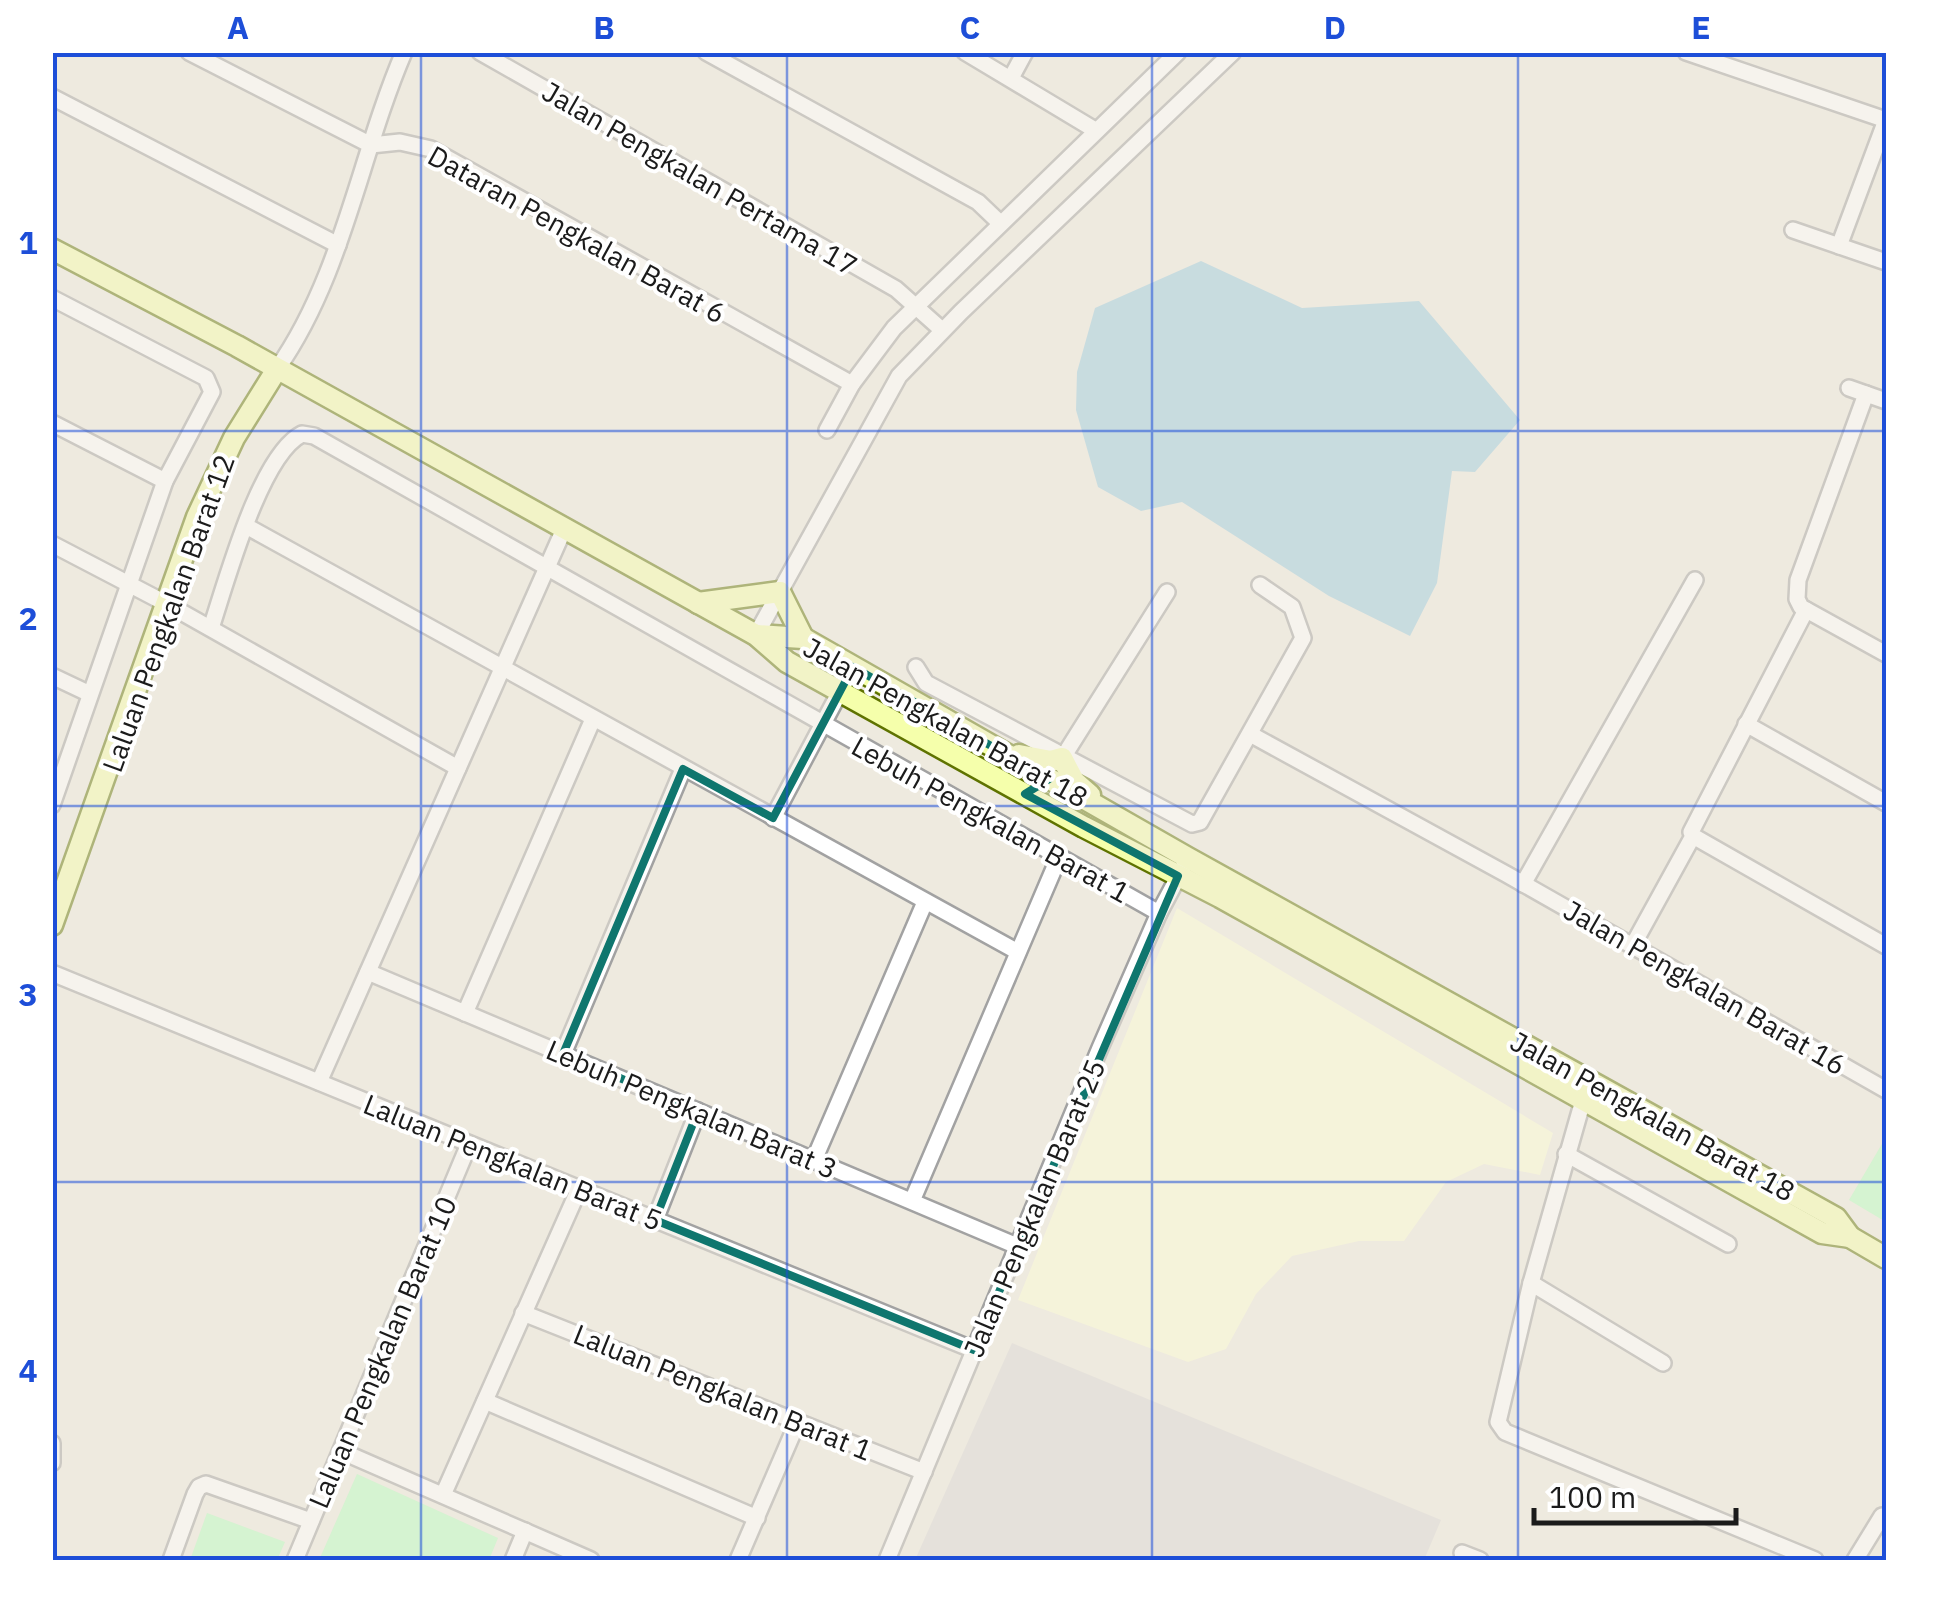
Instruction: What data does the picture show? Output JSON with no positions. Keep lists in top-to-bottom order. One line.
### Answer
{"streets":{"street":["Jalan Pengkalan Pertama 17","Dataran Pengkalan Barat 6","Laluan Pengkalan Barat 12","Jalan Pengkalan Barat 18","Lebuh Pengkalan Barat 1","Jalan Pengkalan Barat 16","Lebuh Pengkalan Barat 3","Laluan Pengkalan Barat 5","Jalan Pengkalan Barat 25","Laluan Pengkalan Barat 10","Laluan Pengkalan Barat 1"]},"crossings":[["Dataran Pengkalan Barat 6","Laluan Pengkalan Barat 12"],["Jalan Pengkalan Barat 18","Lebuh Pengkalan Barat 1"],["Jalan Pengkalan Barat 18","Jalan Pengkalan Barat 25"],["Lebuh Pengkalan Barat 1","Jalan Pengkalan Barat 25"],["Lebuh Pengkalan Barat 3","Jalan Pengkalan Barat 25"],["Laluan Pengkalan Barat 5","Jalan Pengkalan Barat 25"],["Laluan Pengkalan Barat 5","Laluan Pengkalan Barat 10"],["Jalan Pengkalan Barat 25","Laluan Pengkalan Barat 1"]],"scale_bar":"100 m","grid":{"columns":["A","B","C","D","E"],"rows":["1","2","3","4"]}}
